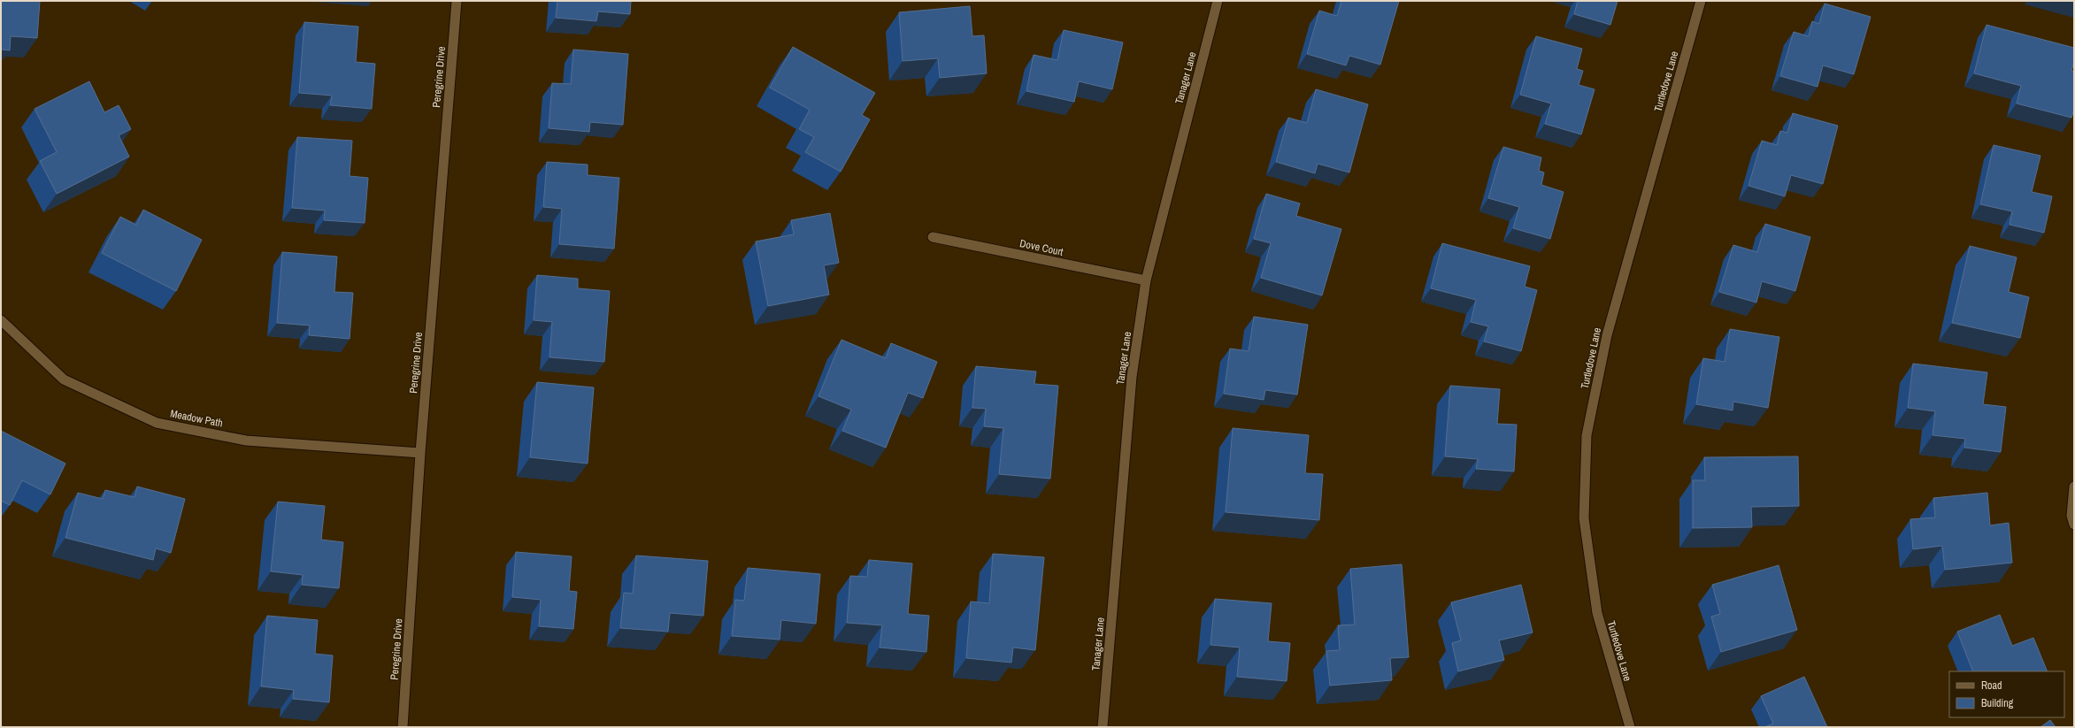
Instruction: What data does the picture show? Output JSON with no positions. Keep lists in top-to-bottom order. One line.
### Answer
{"streets":{"street":["Peregrine Drive","Tanager Lane","Turtledove Lane","Dove Court","Meadow Path"]},"crossings":[["Peregrine Drive","Meadow Path"],["Tanager Lane","Dove Court"]],"legend":["Road","Building"]}
